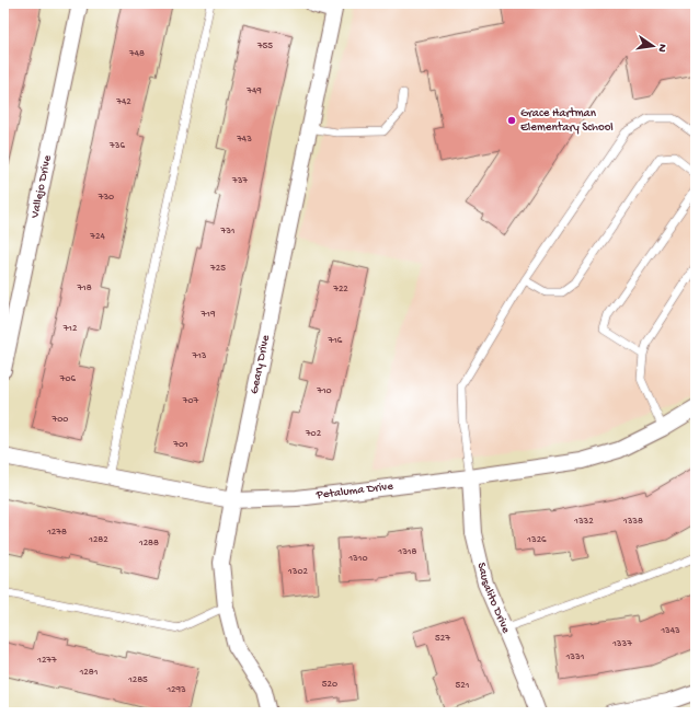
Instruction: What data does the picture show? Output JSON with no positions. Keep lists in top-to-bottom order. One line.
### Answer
{"streets":{"street":["Vallejo Drive","Geary Drive","Petaluma Drive","Sausalito Drive"]},"crossings":[["Geary Drive","Petaluma Drive"],["Petaluma Drive","Sausalito Drive"]],"places":["Grace Hartman Elementary School"],"house_numbers":["755","748","749","742","743","736","737","730","731","724","725","718","722","719","712","716","713","706","710","707","700","702","701","1332","1338","1278","1282","1326","1288","1318","1310","1302","1343","527","1337","1331","1277","1281","1285","520","521","1293"],"north":"right"}
